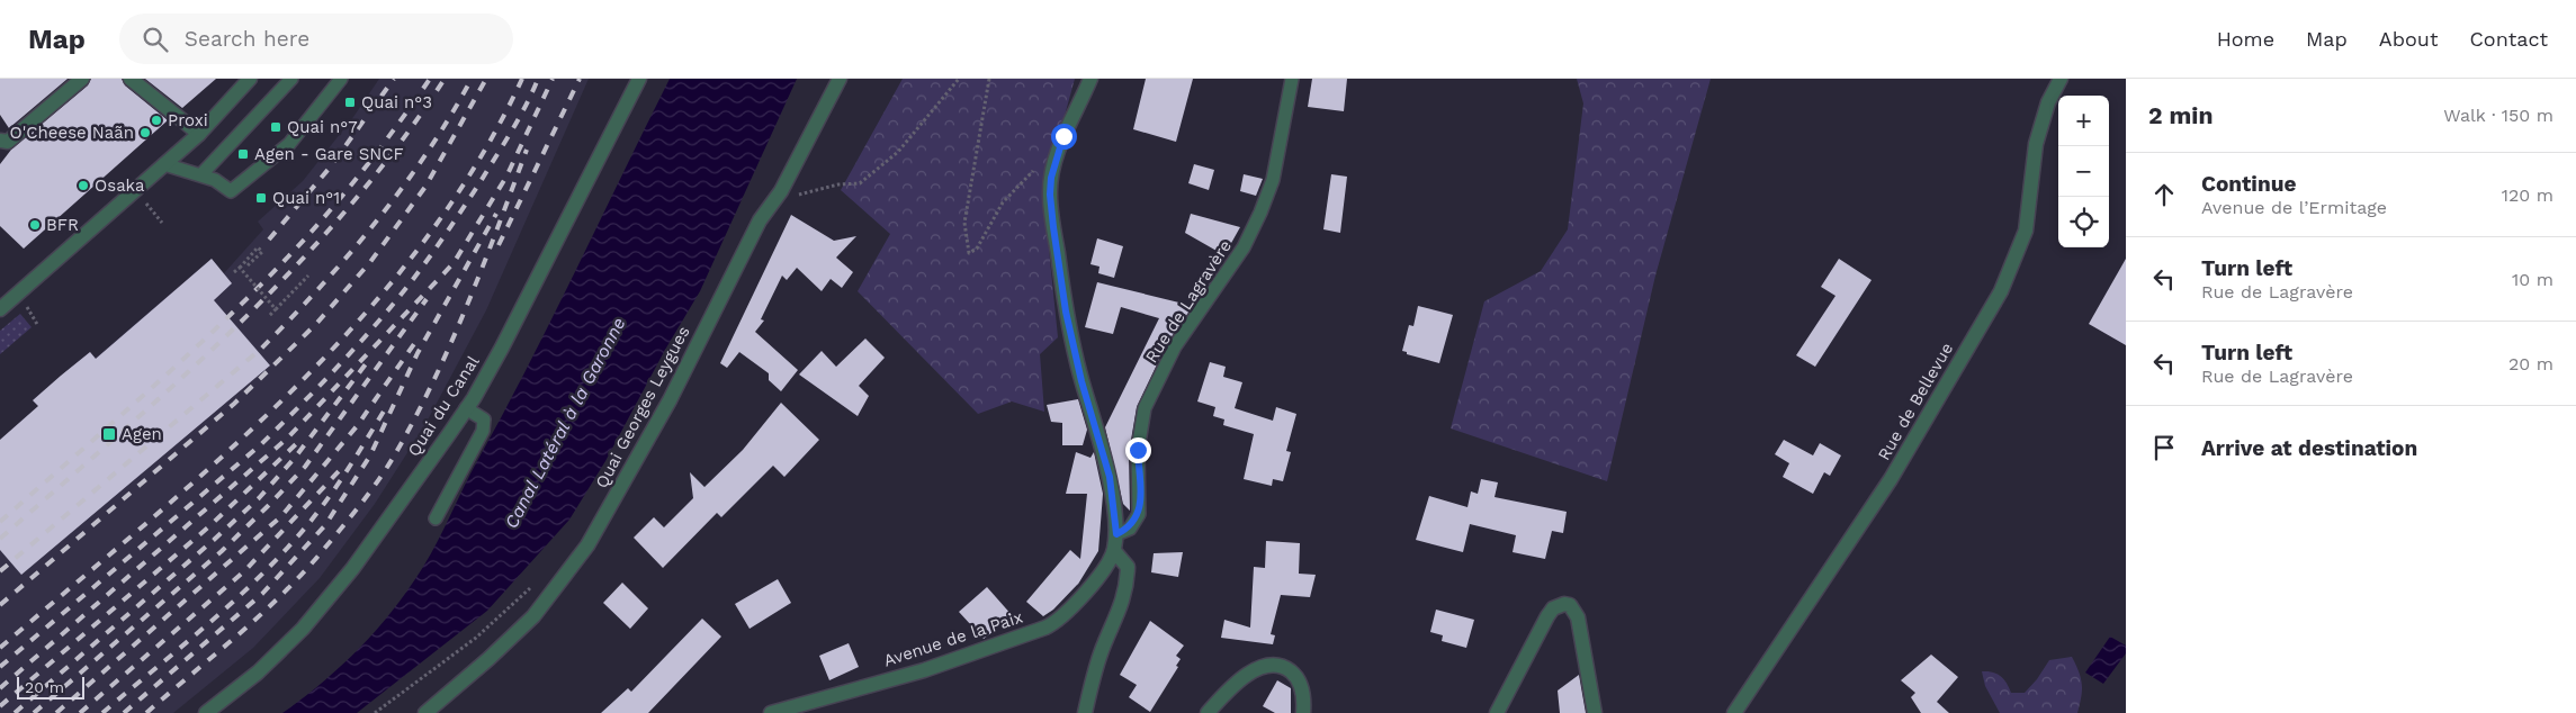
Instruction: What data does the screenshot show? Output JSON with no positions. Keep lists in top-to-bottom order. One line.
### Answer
{"streets":{"street":["Rue de Bellevue","Quai du Canal","Quai Georges Leygues","Avenue de la Paix"],"lane":["Rue de Lagravère"]},"water":["Canal Latéral à la Garonne"],"places":{"transit":["Quai n°3","Quai n°7","Agen - Gare SNCF","Quai n°1","Agen"],"other":["Proxi","O'Cheese Naãn","Osaka","BFR"]},"scale_bar":"20 m","page":{"header":"Map","search":"Search here","nav":["Home","Map","About","Contact"],"heading":["2 min","Walk · 150 m"],"map_buttons":["+","−"],"list":[["Continue","Avenue de l’Ermitage","120 m"],["Turn left","Rue de Lagravère","10 m"],["Turn left","Rue de Lagravère","20 m"],"Arrive at destination"],"scale":"20 m"}}
